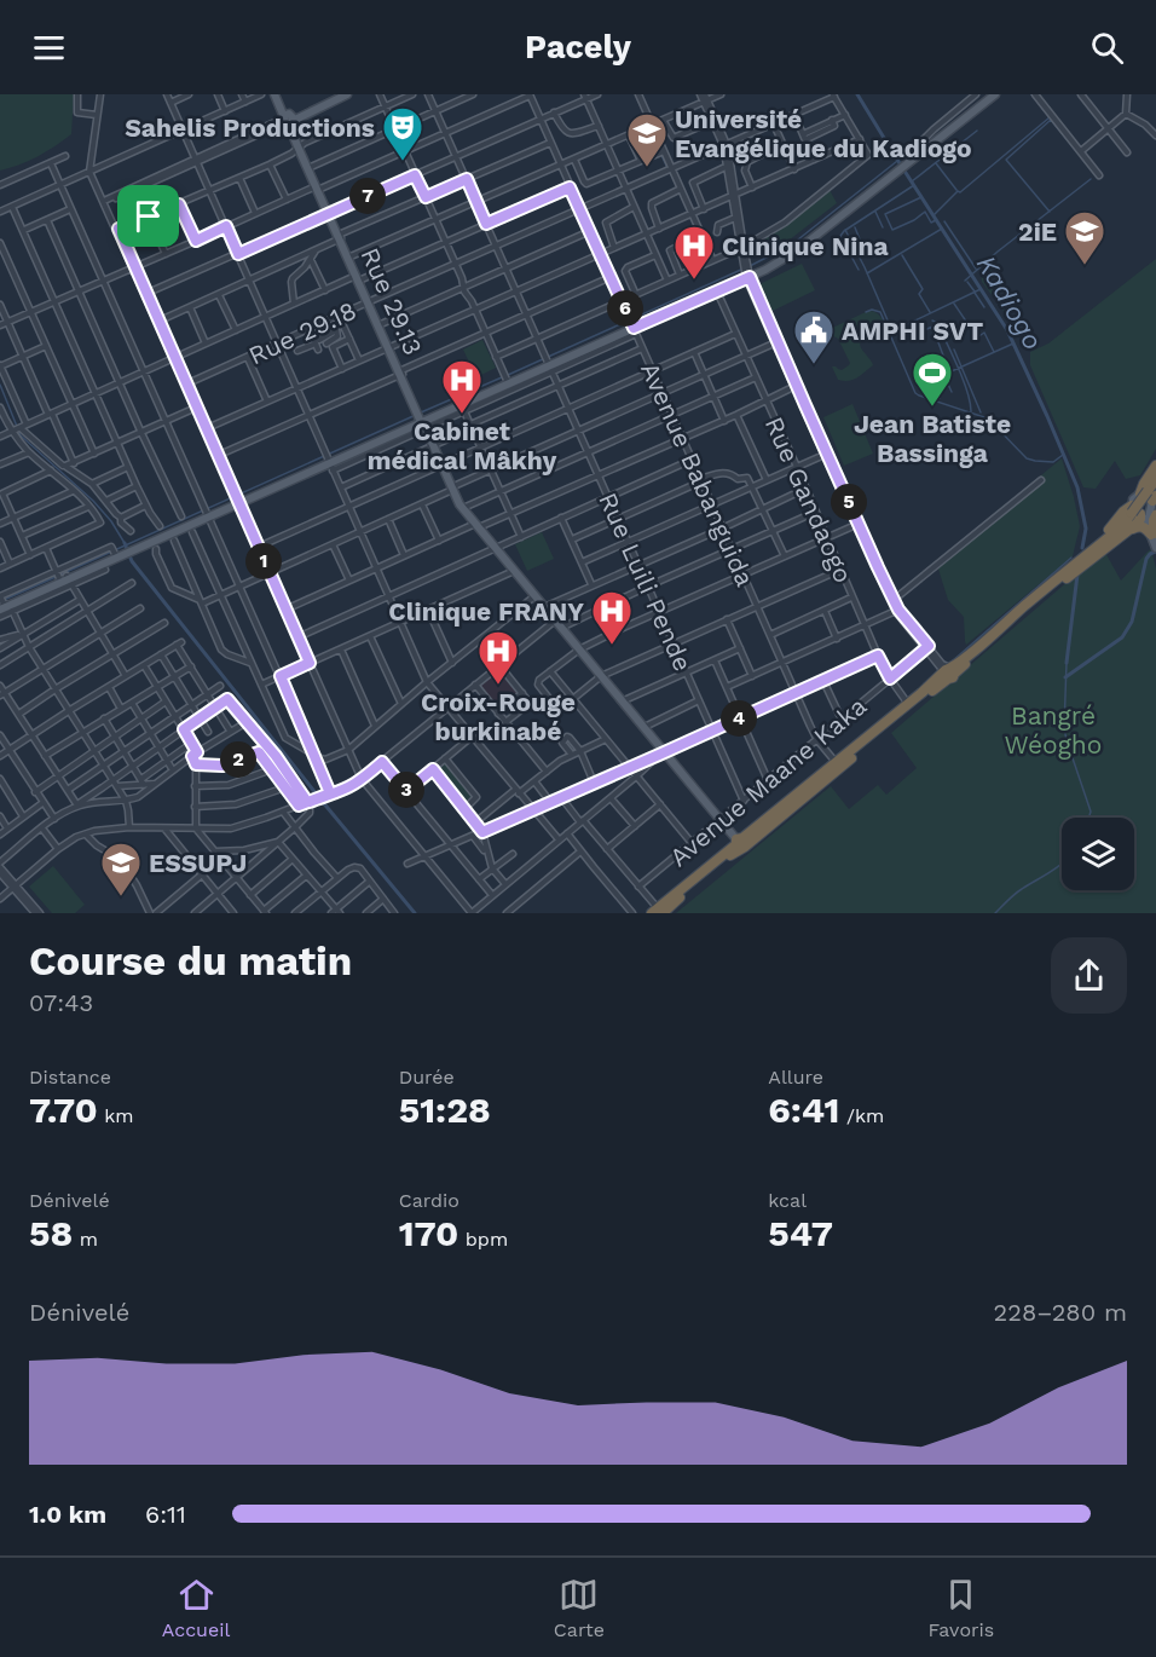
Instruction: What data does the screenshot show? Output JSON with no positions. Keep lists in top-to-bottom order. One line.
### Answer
{"streets":{"main road":["Rue 29.13"],"street":["Rue 29.18","Avenue Babanguida","Rue Gandaogo","Rue Luili Pende","Avenue Maane Kaka"]},"crossings":[["Rue 29.13","Rue 29.18"],["Rue 29.18","Avenue Babanguida"],["Rue 29.18","Rue Luili Pende"],["Avenue Babanguida","Avenue Maane Kaka"],["Rue Gandaogo","Avenue Maane Kaka"],["Rue Luili Pende","Avenue Maane Kaka"]],"water":["Kadiogo"],"parks":["Bangré Wéogho"],"places":{"theatre":["Sahelis Productions"],"school or university":["Université Evangélique du Kadiogo","2iE","ESSUPJ"],"hospital":["Clinique Nina","Cabinet médical Mâkhy","Clinique FRANY","Croix-Rouge burkinabé"],"public building":["AMPHI SVT"],"sports":["Jean Batiste Bassinga"]},"page":{"header":"Pacely","pins":["7","6","5","1","4","2","3"],"heading":["Course du matin","07:43"],"stats":[["Distance","7.70 km"],["Durée","51:28"],["Allure","6:41 /km"],["Dénivelé","58 m"],["Cardio","170 bpm"],["kcal","547"]],"chart":["Dénivelé","228–280 m"],"list":[{"name":"1.0 km","note":"6:11"}],"tabs":["Accueil","Carte","Favoris"]}}
